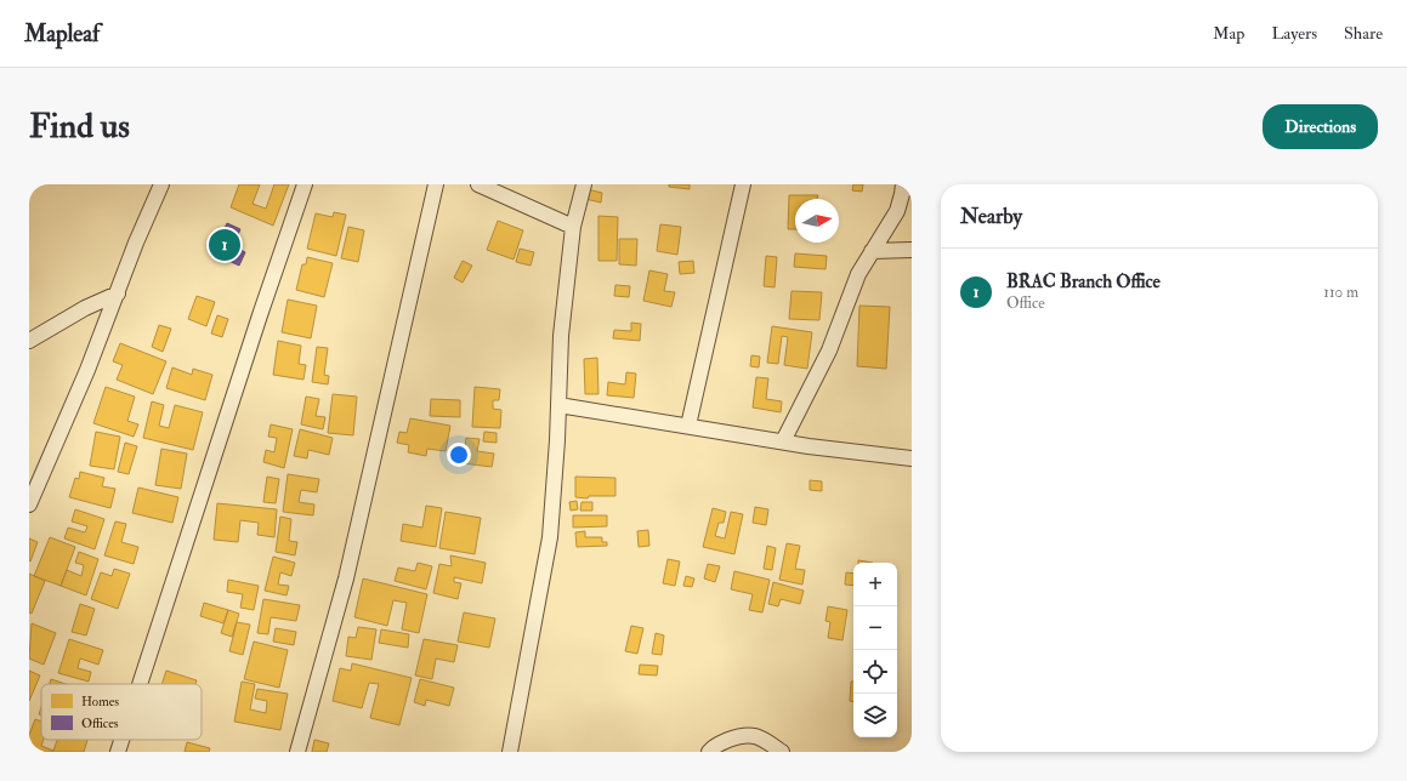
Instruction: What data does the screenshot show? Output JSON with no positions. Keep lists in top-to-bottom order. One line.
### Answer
{"legend":["Homes","Offices"],"north":"right","page":{"header":"Mapleaf","nav":["Map","Layers","Share"],"buttons":"Directions","title":"Find us","heading":"Nearby","pins":"1","list":[{"mark":"1","name":"BRAC Branch Office","note":"Office","value":"110 m"}],"map_buttons":["+","−"]}}
